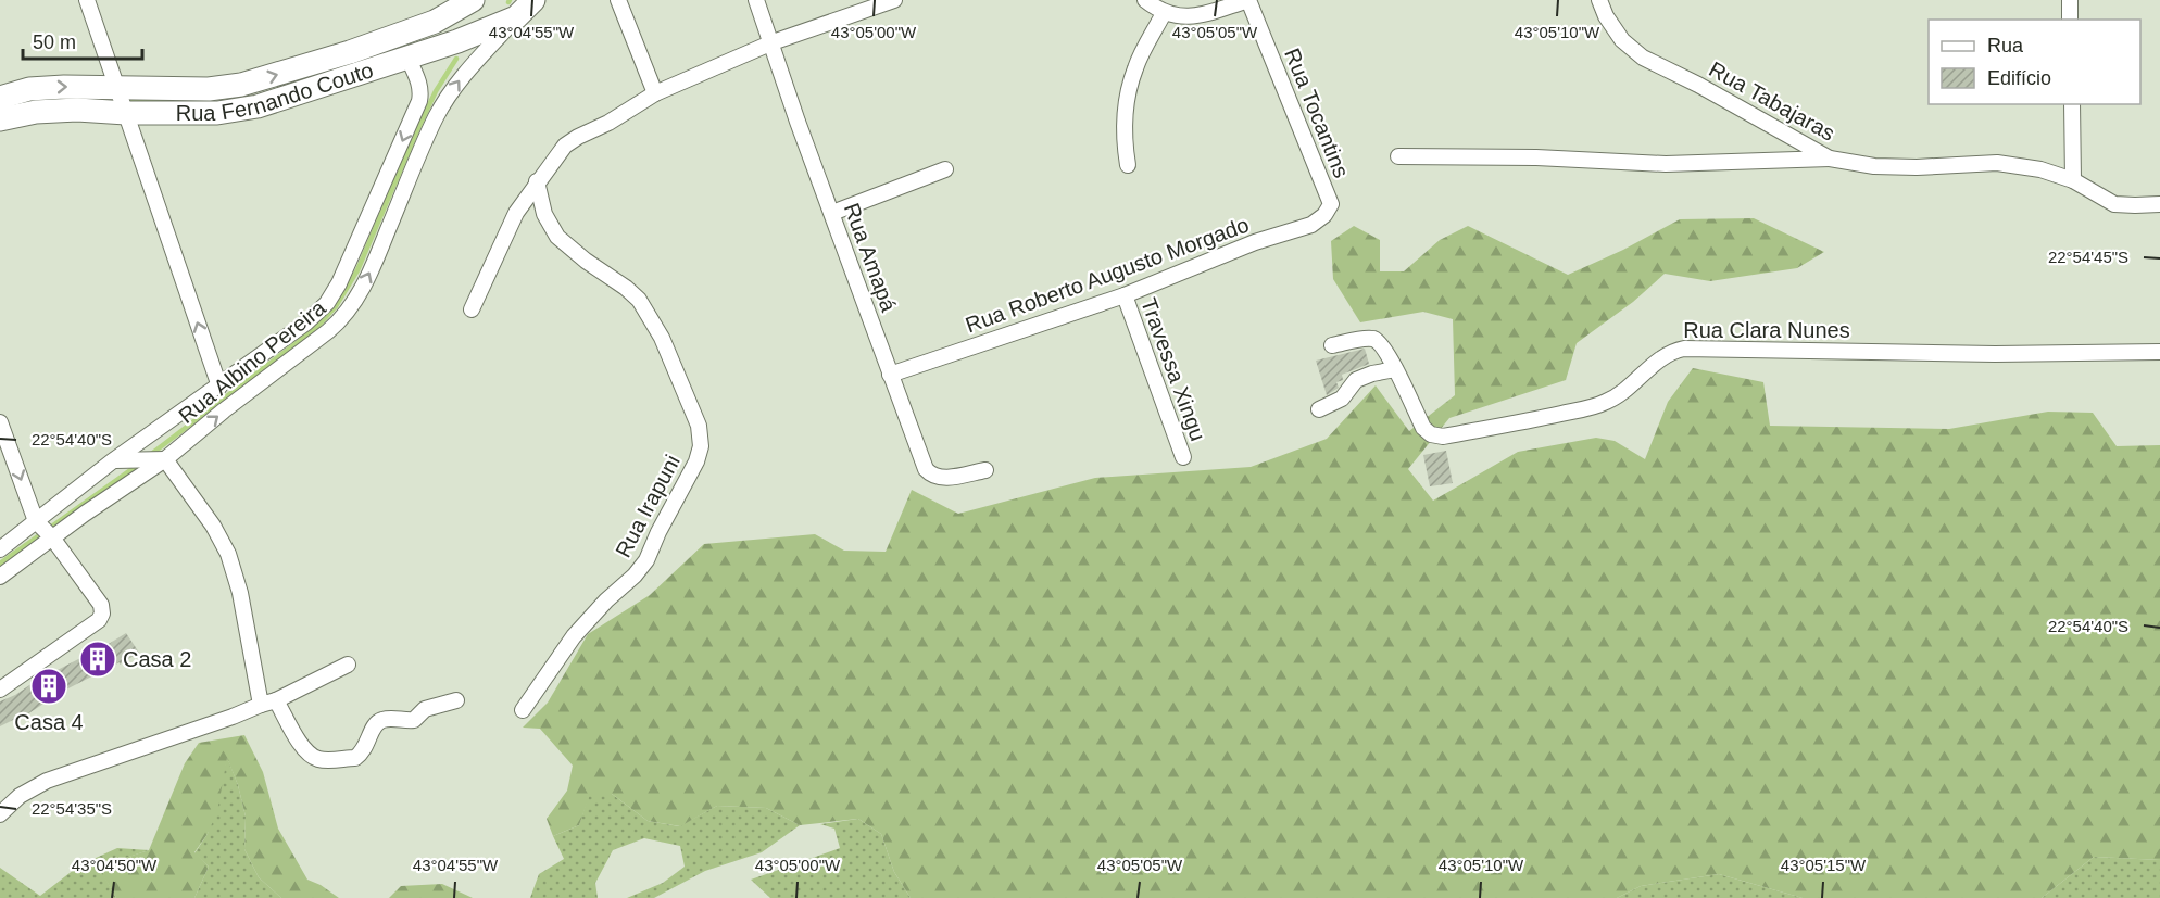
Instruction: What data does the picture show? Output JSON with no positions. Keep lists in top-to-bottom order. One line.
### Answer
{"streets":{"main road":["Rua Fernando Couto"],"street":["Rua Tabajaras","Rua Tocantins","Rua Amapá","Rua Roberto Augusto Morgado","Rua Clara Nunes","Rua Albino Pereira","Travessa Xingu","Rua Irapuni"]},"crossings":[["Rua Fernando Couto","Rua Albino Pereira"],["Rua Tocantins","Rua Roberto Augusto Morgado"],["Rua Amapá","Rua Roberto Augusto Morgado"],["Rua Roberto Augusto Morgado","Travessa Xingu"]],"places":{"building":["Casa 2","Casa 4"]},"legend":["Rua","Edifício"],"scale_bar":"50 m","coordinates":["43°04'55\"W","43°05'00\"W","43°05'05\"W","43°05'10\"W","22°54'45\"S","22°54'40\"S","22°54'35\"S","43°04'50\"W","43°05'15\"W"]}
